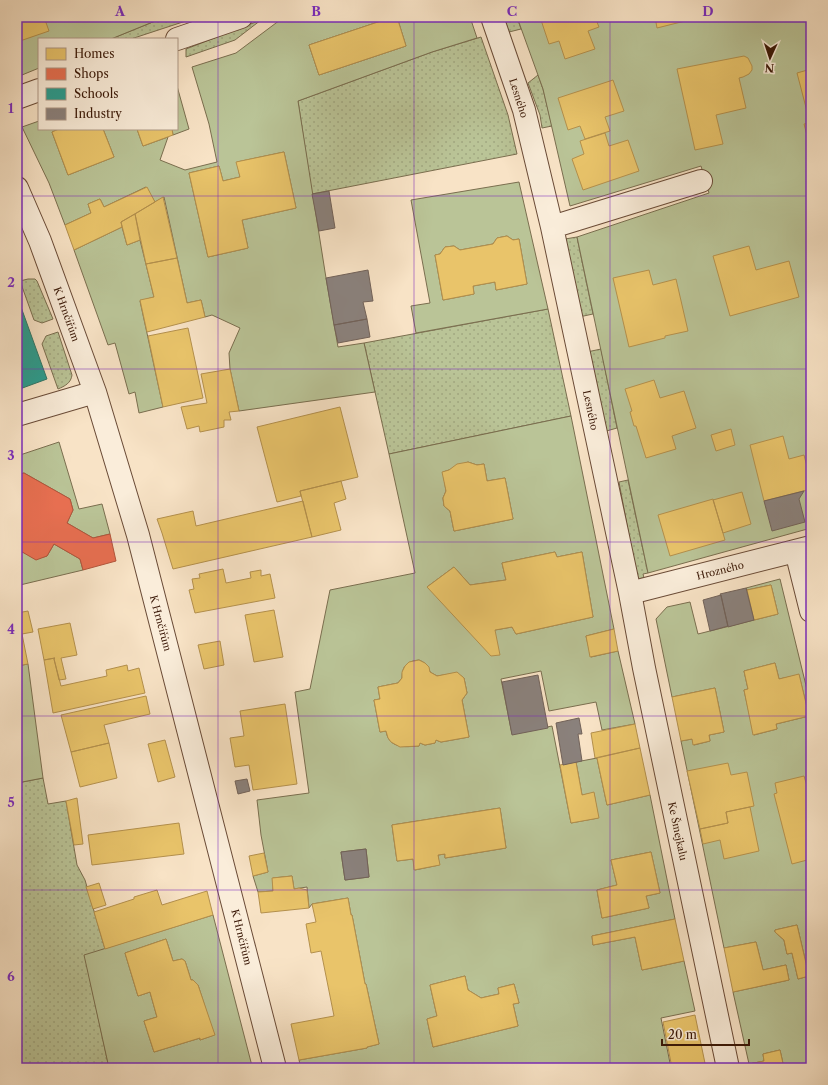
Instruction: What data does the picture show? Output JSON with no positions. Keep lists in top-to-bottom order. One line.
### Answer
{"streets":{"street":["Lesného","K Hrnčířům","Hrozného","Ke Šmejkalu"]},"crossings":[["Lesného","Hrozného"],["Lesného","Ke Šmejkalu"],["Hrozného","Ke Šmejkalu"]],"legend":["Homes","Shops","Schools","Industry"],"scale_bar":"20 m","north":"bottom","grid":{"columns":["A","B","C","D"],"rows":["1","2","3","4","5","6"]}}
